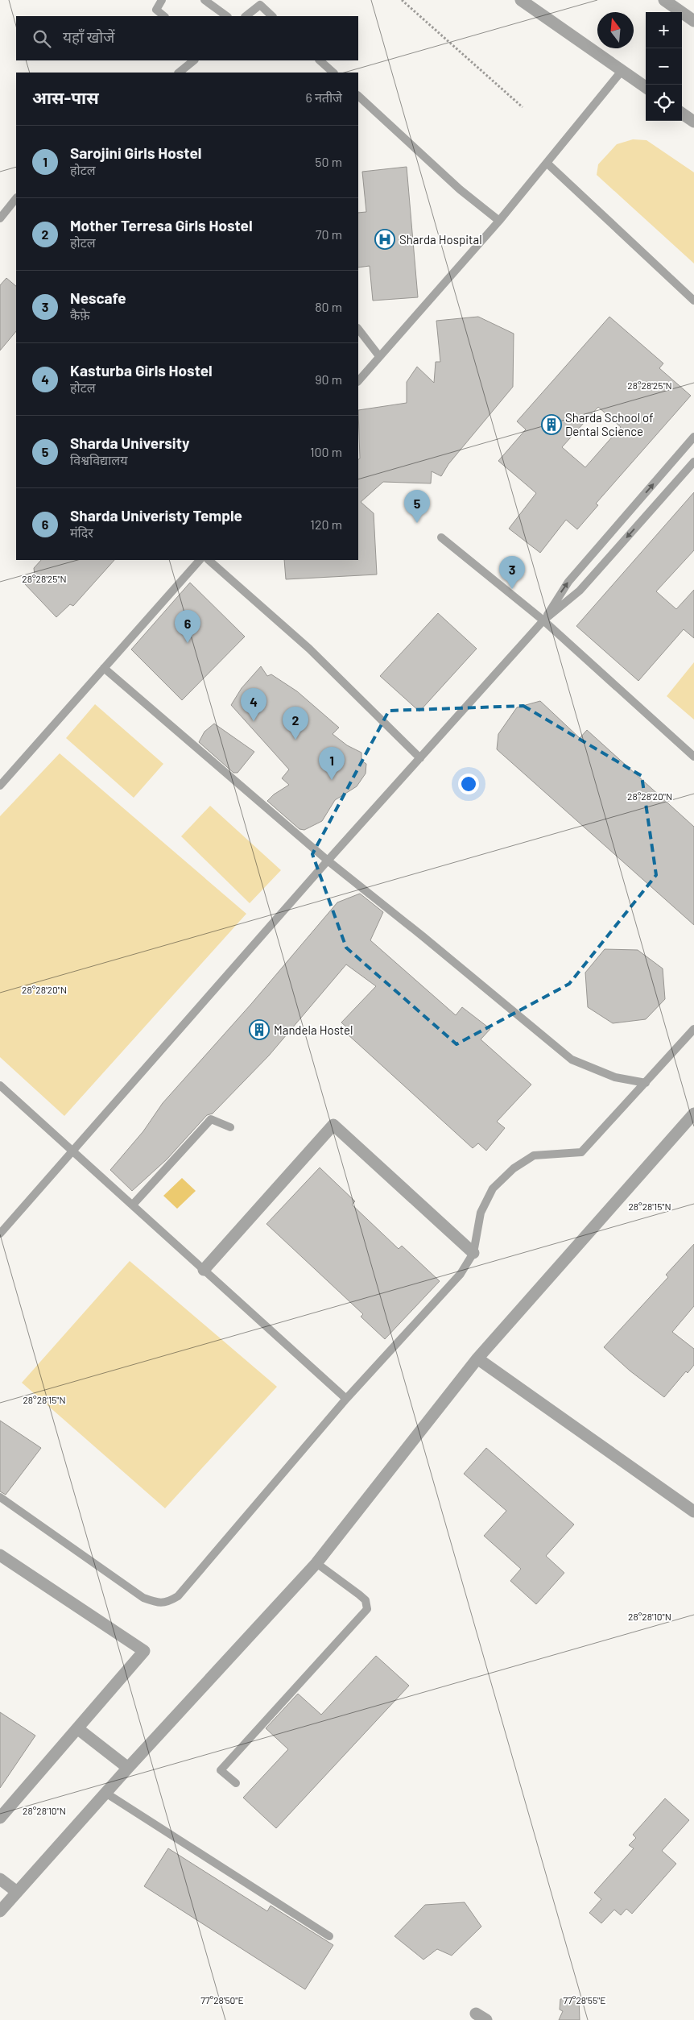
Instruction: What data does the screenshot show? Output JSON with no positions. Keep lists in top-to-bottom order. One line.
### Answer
{"places":{"hospital":["Sharda Hospital"],"building":["Sharda School of Dental Science","Mandela Hostel"]},"north":"top","page":{"map_buttons":["+","−"],"search":"यहाँ खोजें","heading":["आस-पास","6 नतीजे"],"list":[{"mark":"1","name":"Sarojini Girls Hostel","note":"होटल","value":"50 m"},{"mark":"2","name":"Mother Terresa Girls Hostel","note":"होटल","value":"70 m"},{"mark":"3","name":"Nescafe","note":"कैफ़े","value":"80 m"},{"mark":"4","name":"Kasturba Girls Hostel","note":"होटल","value":"90 m"},{"mark":"5","name":"Sharda University","note":"विश्वविद्यालय","value":"100 m"},{"mark":"6","name":"Sharda Univeristy Temple","note":"मंदिर","value":"120 m"}],"pins":["5","3","6","4","2","1"]},"coordinates":["28°28'25\"N","28°28'20\"N","28°28'15\"N","28°28'10\"N","77°28'50\"E","77°28'55\"E"]}
